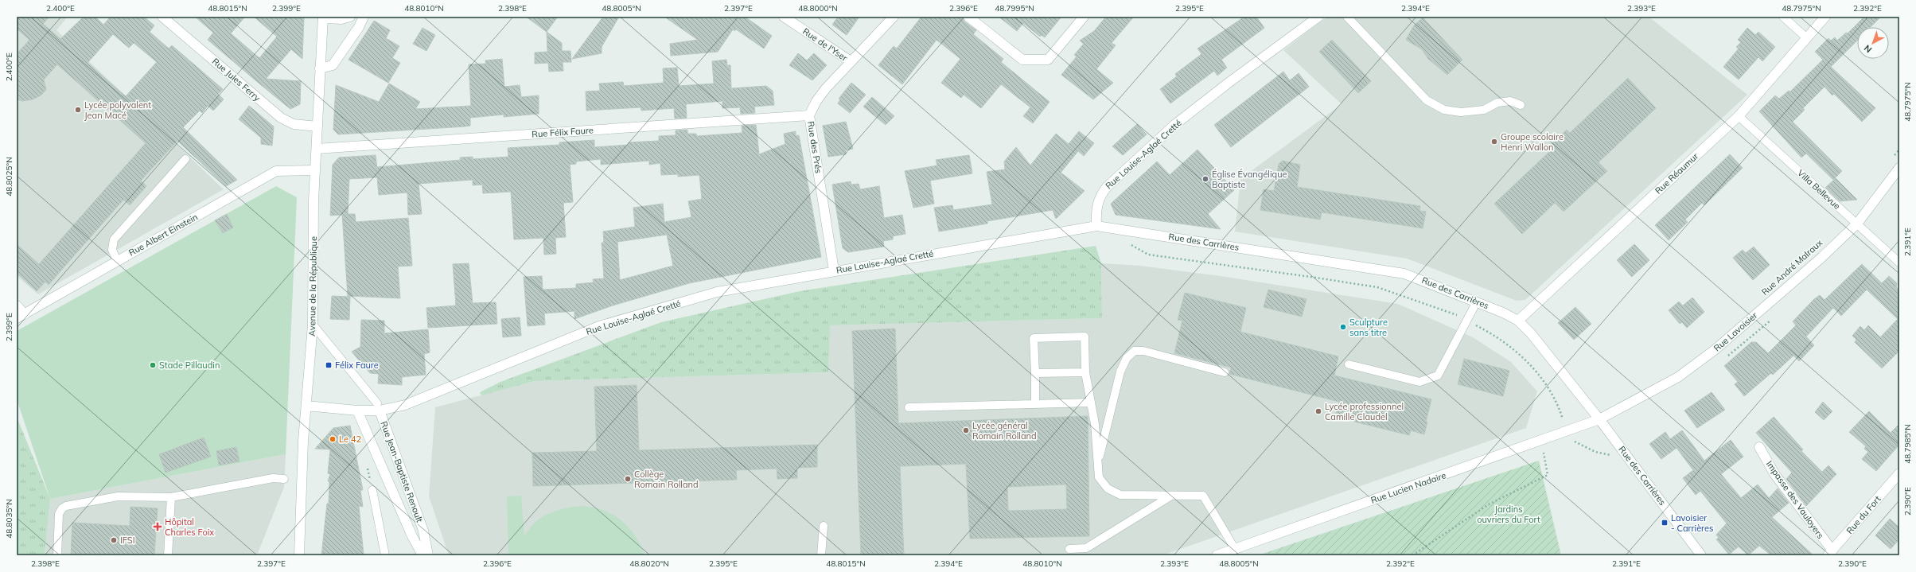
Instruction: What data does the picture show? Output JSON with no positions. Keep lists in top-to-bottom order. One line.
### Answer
{"streets":{"street":["Rue de l'Yser","Rue Jules Ferry","Rue Félix Faure","Rue des Prés","Rue Louise-Aglaé Cretté","Rue Réaumur","Rue Albert Einstein","Rue des Carrières","Avenue de la République","Rue Lavoisier","Rue Jean-Baptiste Renoult","Rue Lucien Nadaire","Impasse des Vauloyers","Rue du Fort"],"lane":["Villa Bellevue"]},"crossings":[["Rue de l'Yser","Rue des Prés"],["Rue Jules Ferry","Avenue de la République"],["Rue Félix Faure","Rue des Prés"],["Rue Félix Faure","Avenue de la République"],["Rue des Prés","Rue Louise-Aglaé Cretté"],["Rue Louise-Aglaé Cretté","Rue des Carrières"],["Rue Louise-Aglaé Cretté","Rue Jean-Baptiste Renoult"],["Rue Réaumur","Villa Bellevue"],["Rue Réaumur","Rue des Carrières"],["Villa Bellevue","Rue Lavoisier"],["Rue Albert Einstein","Avenue de la République"],["Rue des Carrières","Rue Lavoisier"],["Rue des Carrières","Rue Lucien Nadaire"],["Avenue de la République","Rue Jean-Baptiste Renoult"],["Rue Lavoisier","Rue Lucien Nadaire"],["Impasse des Vauloyers","Rue du Fort"]],"parks":["Jardins ouvriers du Fort"],"places":{"other":["Lycée polyvalent Jean Macé","Groupe scolaire Henri Wallon","Église Évangélique Baptiste","Sculpture sans titre","Stade Pillaudin","Lycée professionnel Camille Claudel","Lycée général Romain Rolland","Le 42","Collège Romain Rolland","IFSI"],"transit":["Félix Faure","Lavoisier - Carrières"],"health":["Hôpital Charles Foix"]},"north":"bottom left","coordinates":["2.400°E","48.8015°N","2.399°E","48.8010°N","2.398°E","48.8005°N","2.397°E","48.8000°N","2.396°E","48.7995°N","2.395°E","2.394°E","2.393°E","48.7975°N","2.392°E","48.8025°N","2.391°E","48.7985°N","2.390°E","48.8035°N","48.8020°N"]}
